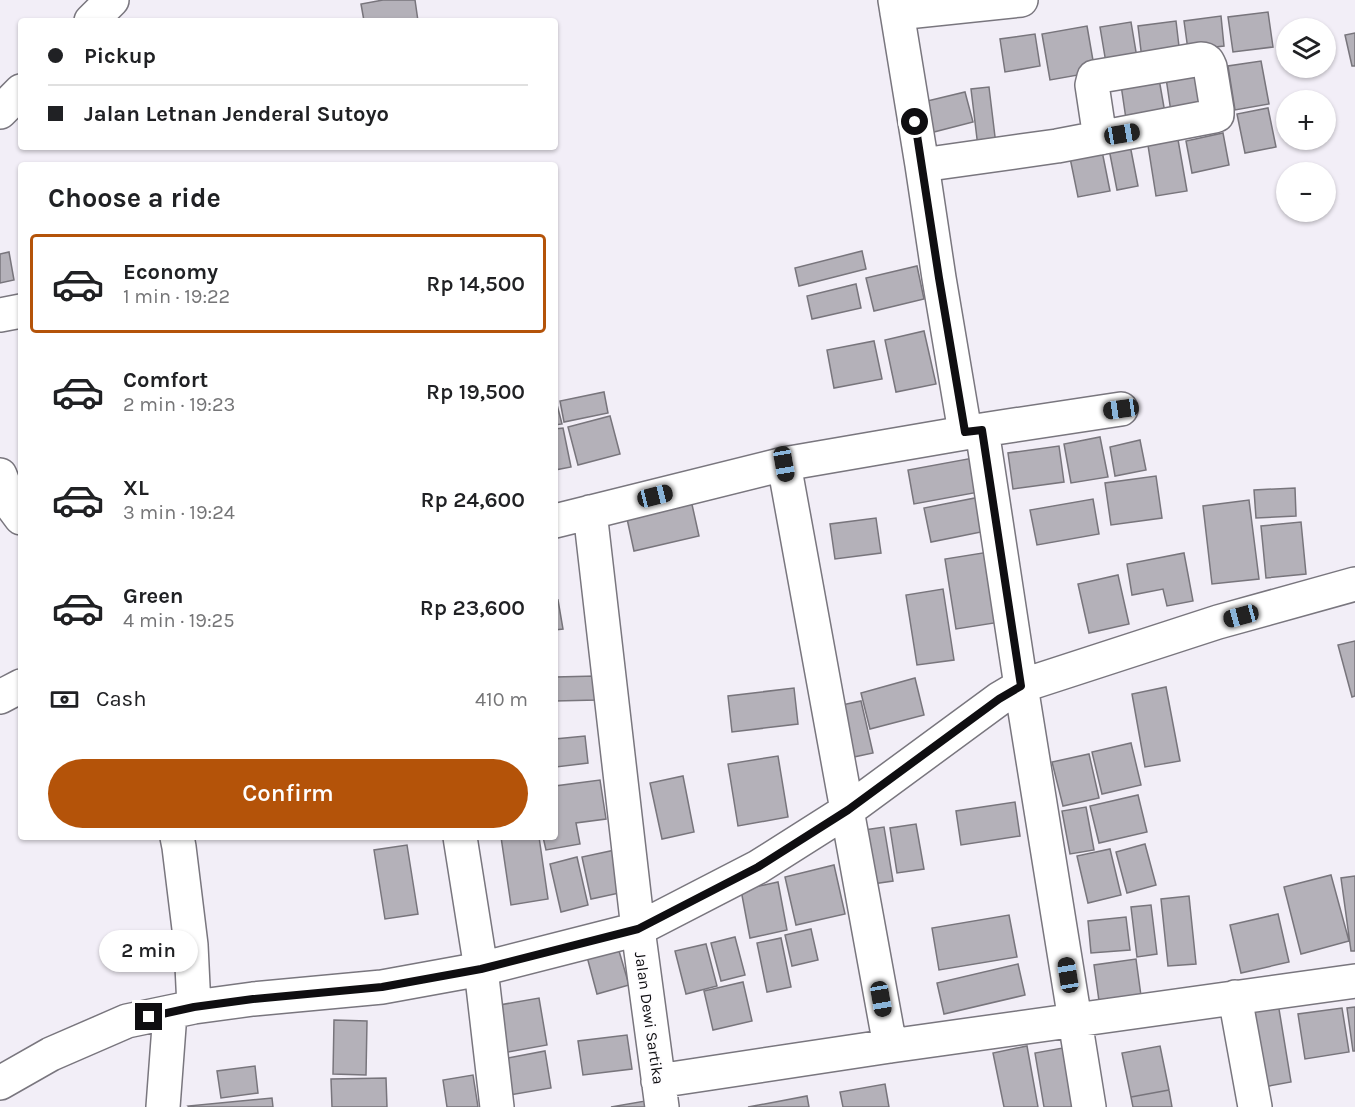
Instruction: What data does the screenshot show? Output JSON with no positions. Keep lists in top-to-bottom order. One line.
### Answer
{"streets":{"street":["Jalan Dewi Sartika"]},"page":{"map_buttons":["+","−"],"banner":["Pickup","Jalan Letnan Jenderal Sutoyo"],"heading":"Choose a ride","list":[{"name":"Economy","note":"1 min · 19:22","value":"Rp 14,500"},{"name":"Comfort","note":"2 min · 19:23","value":"Rp 19,500"},{"name":"XL","note":"3 min · 19:24","value":"Rp 24,600"},{"name":"Green","note":"4 min · 19:25","value":"Rp 23,600"}],"pay":["Cash","410 m"],"buttons":"Confirm","bubble":"2 min"}}
